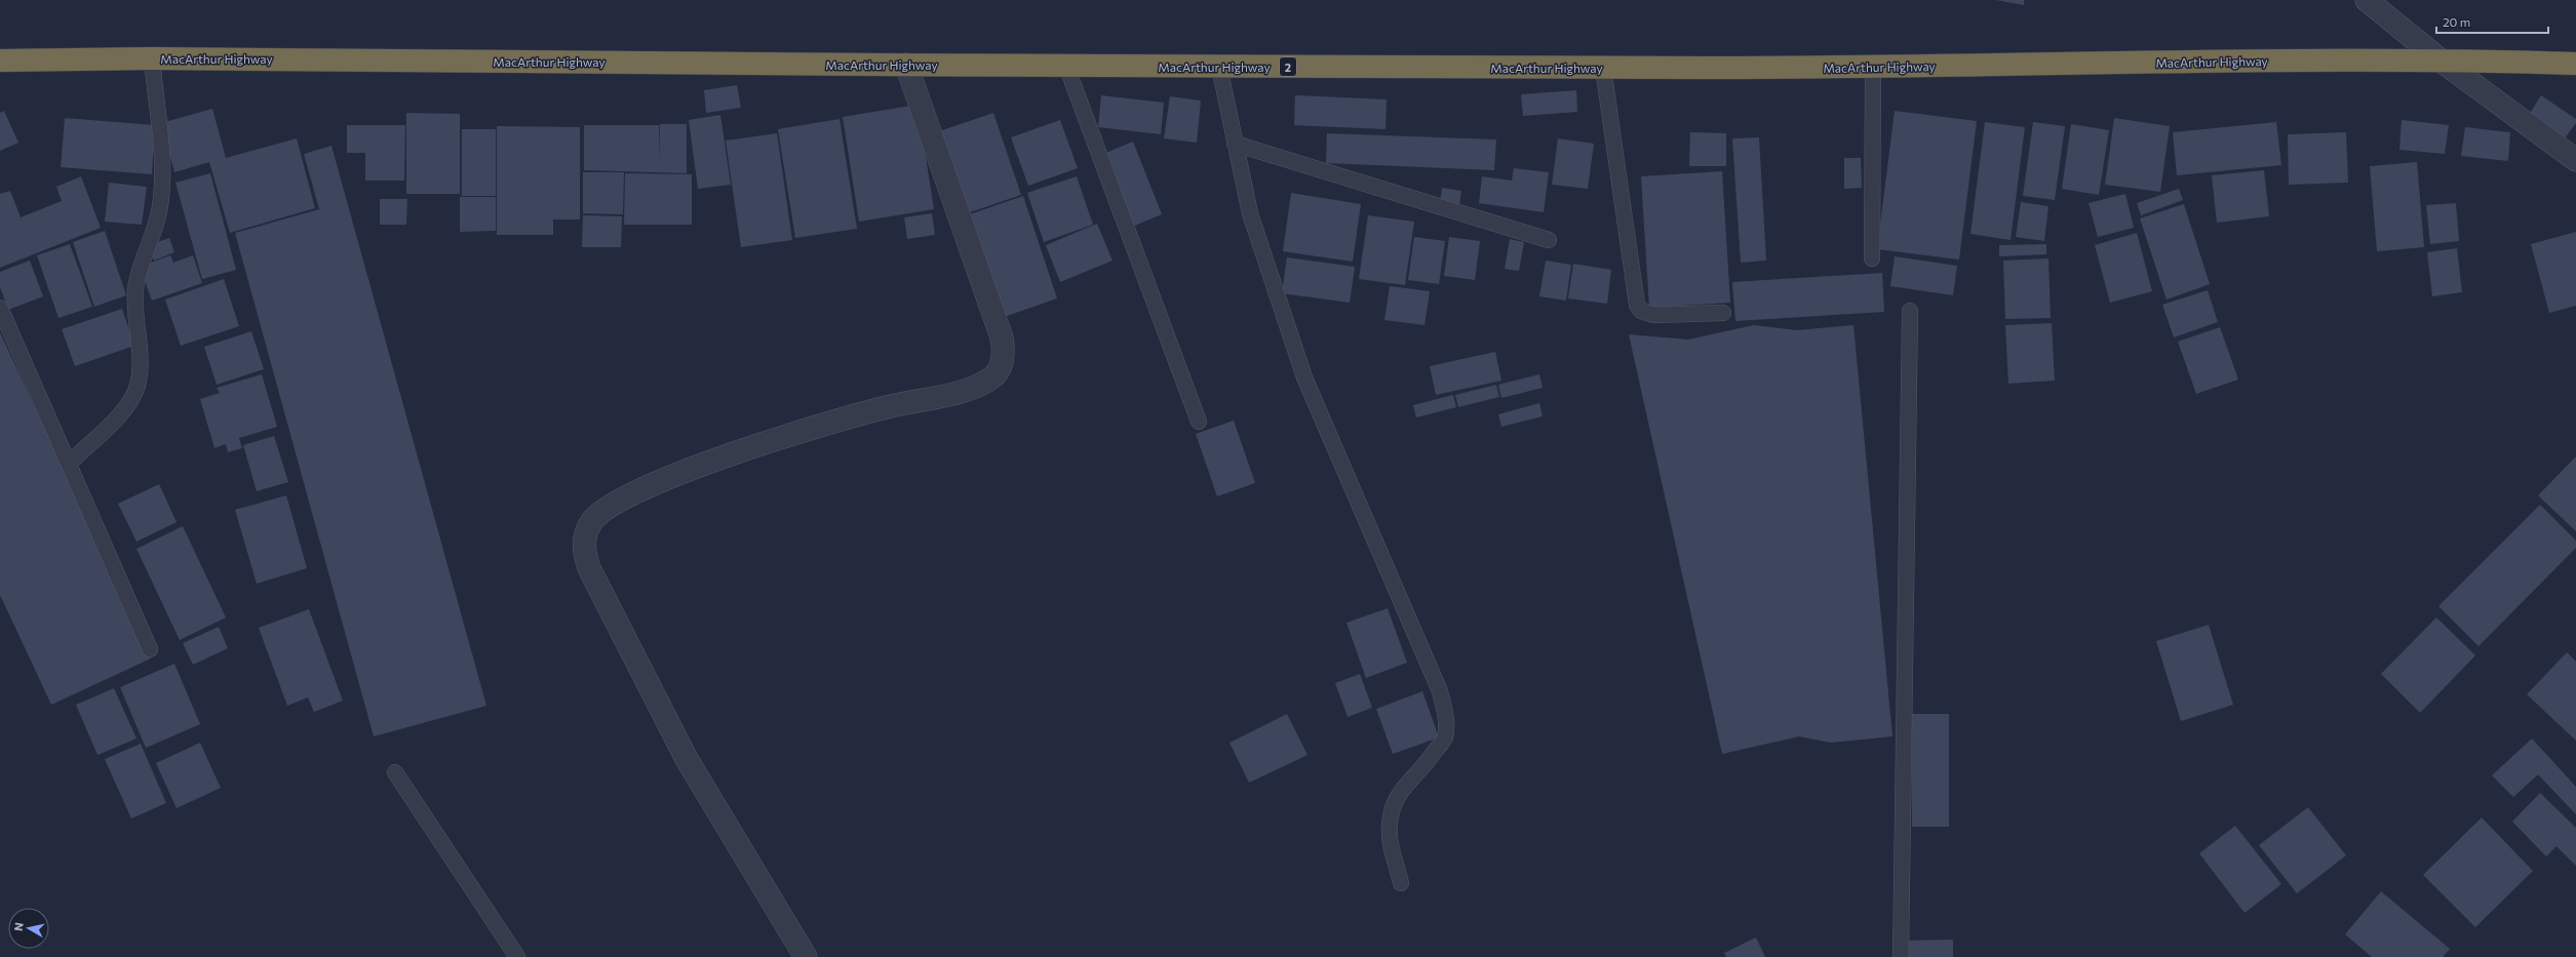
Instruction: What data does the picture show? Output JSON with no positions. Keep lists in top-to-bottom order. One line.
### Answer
{"streets":{"highway":["MacArthur Highway","2"]},"scale_bar":"20 m","north":"left"}
